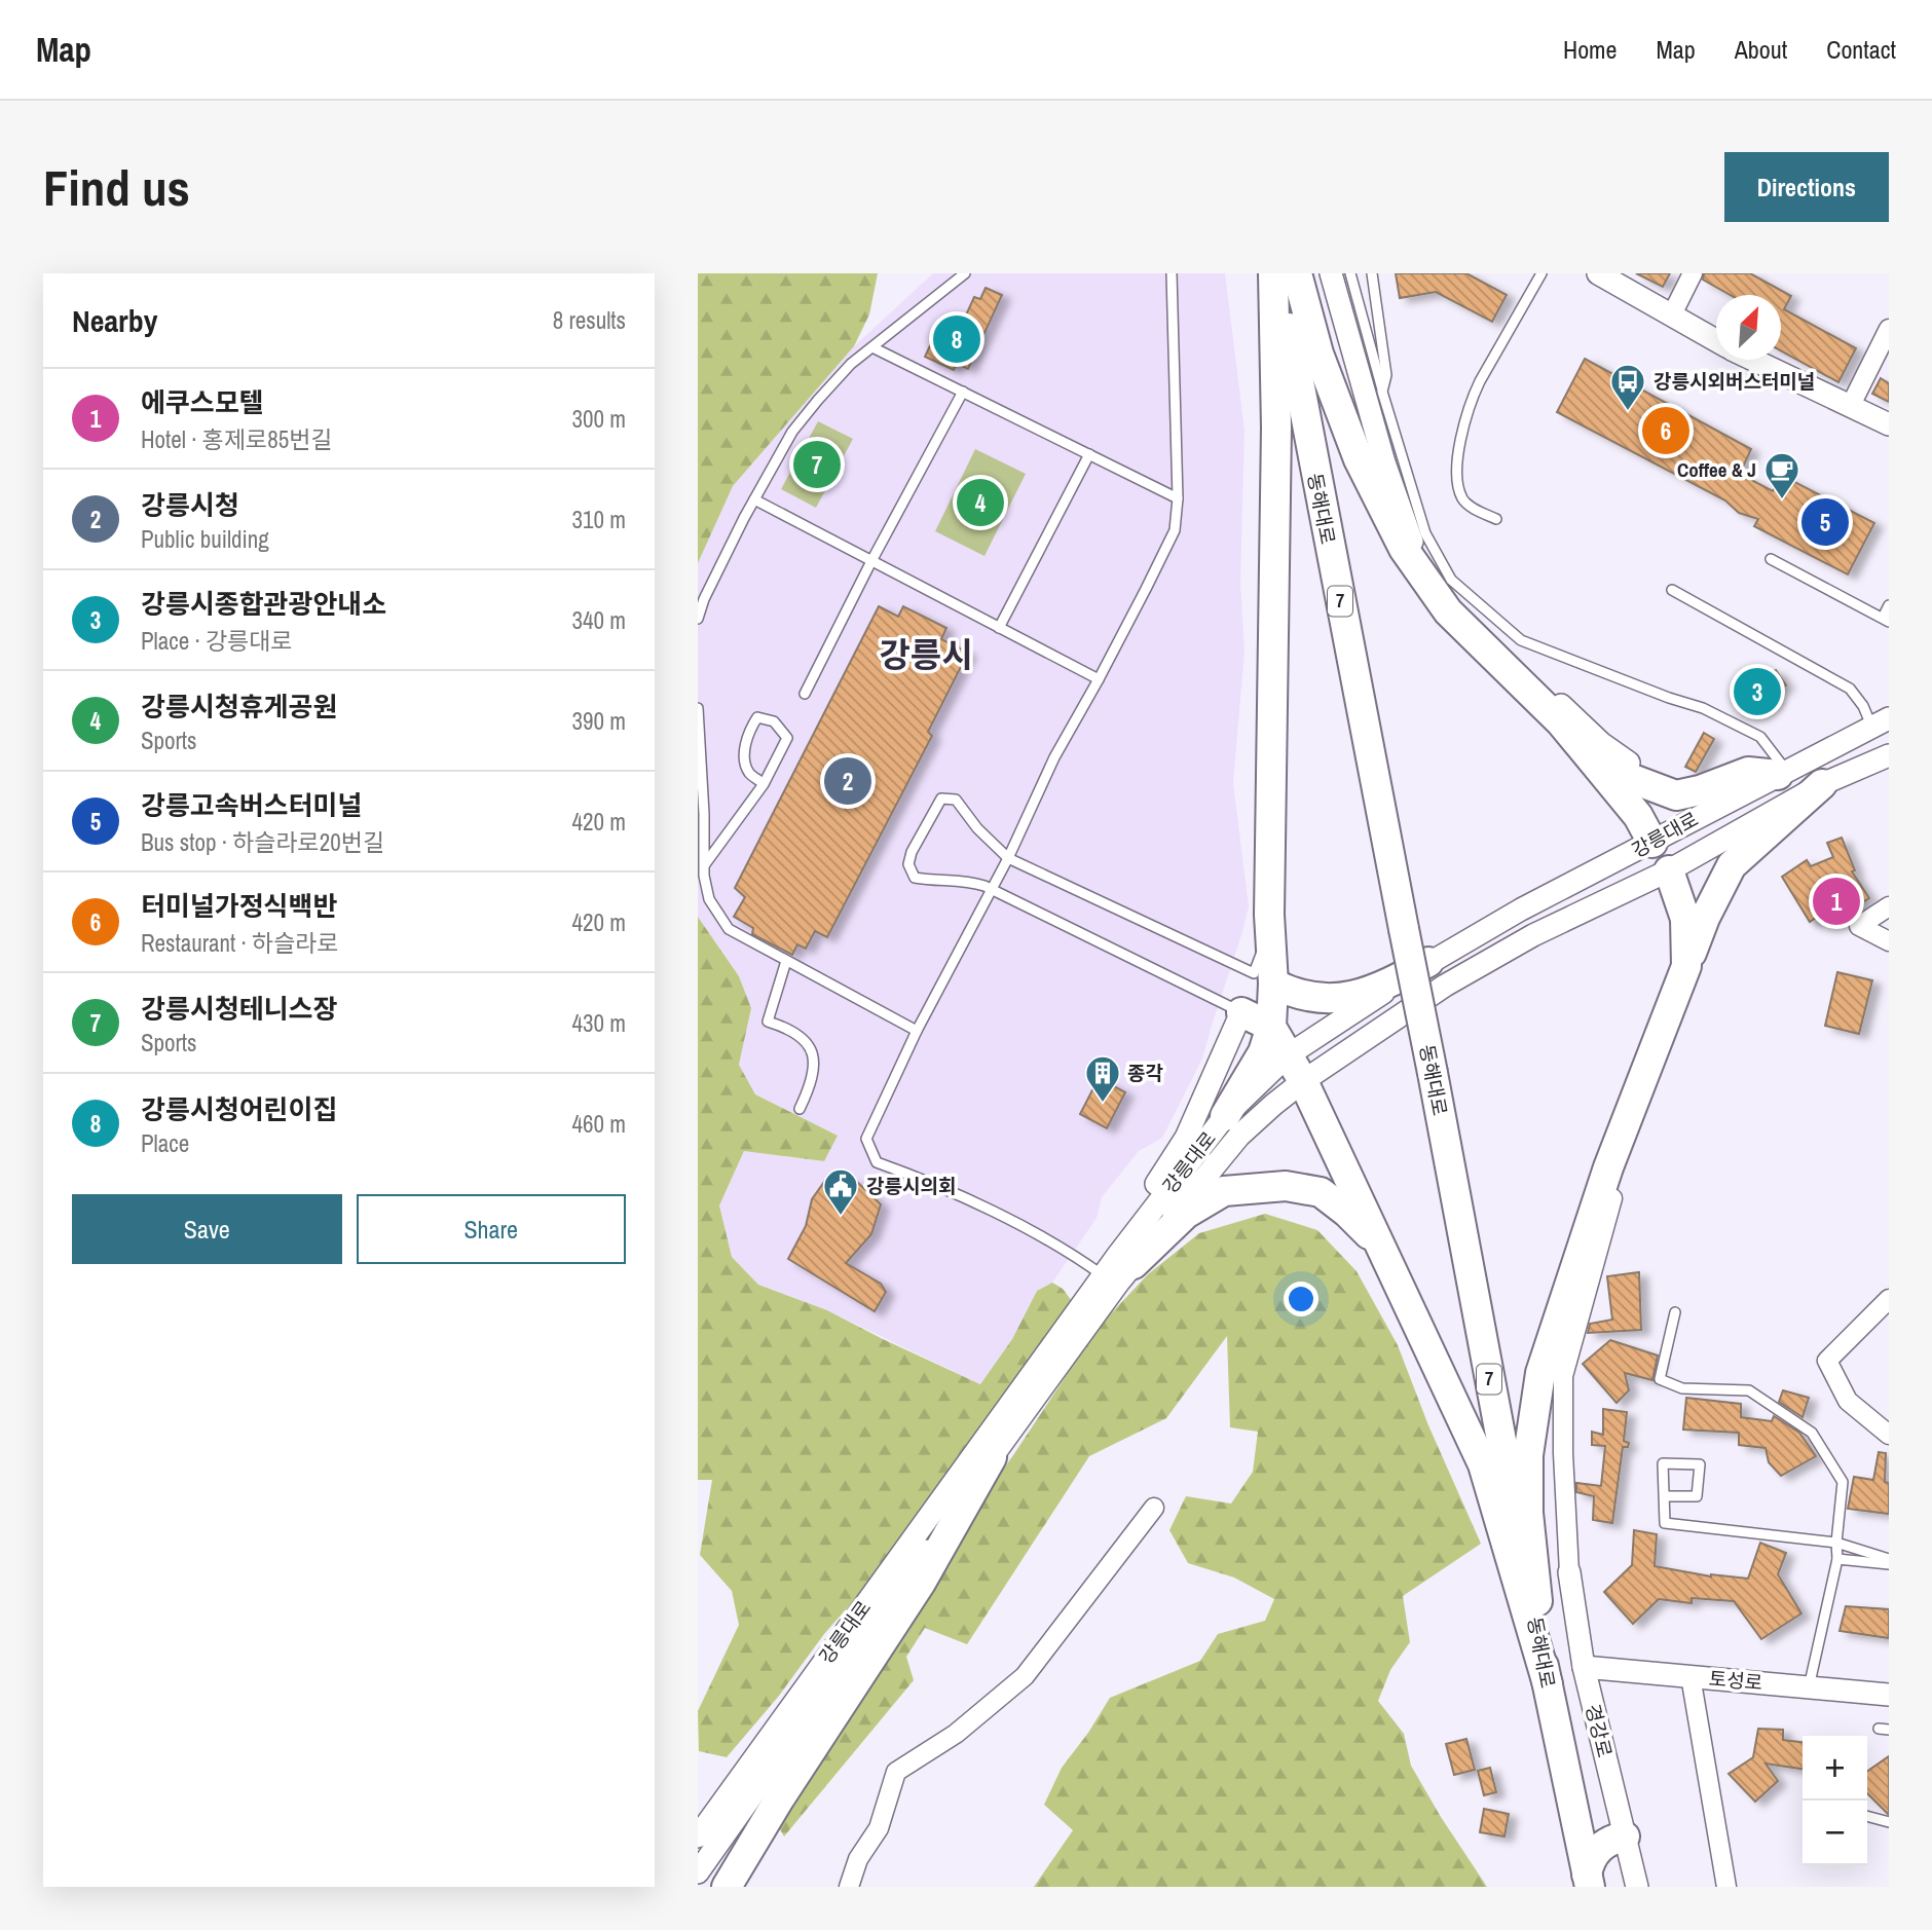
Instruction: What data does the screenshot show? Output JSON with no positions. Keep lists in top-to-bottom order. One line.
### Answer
{"streets":{"main road":["동해대로","7"],"street":["강릉대로","토성로","경강로"]},"crossings":[["토성로","경강로"]],"districts":["강릉시"],"places":{"bus stop":["강릉시외버스터미널"],"cafe":["Coffee & J"],"building":["종각"],"public building":["강릉시의회"]},"north":"top right","page":{"header":"Map","nav":["Home","Map","About","Contact"],"buttons":["Directions",["Save","Share"]],"title":"Find us","heading":["Nearby","8 results"],"pins":["8","6","7","4","5","3","2","1"],"list":[{"mark":"1","name":"에쿠스모텔","note":"Hotel · 홍제로85번길","value":"300 m"},{"mark":"2","name":"강릉시청","note":"Public building","value":"310 m"},{"mark":"3","name":"강릉시종합관광안내소","note":"Place · 강릉대로","value":"340 m"},{"mark":"4","name":"강릉시청휴게공원","note":"Sports","value":"390 m"},{"mark":"5","name":"강릉고속버스터미널","note":"Bus stop · 하슬라로20번길","value":"420 m"},{"mark":"6","name":"터미널가정식백반","note":"Restaurant · 하슬라로","value":"420 m"},{"mark":"7","name":"강릉시청테니스장","note":"Sports","value":"430 m"},{"mark":"8","name":"강릉시청어린이집","note":"Place","value":"460 m"}],"map_buttons":["+","−"]}}
